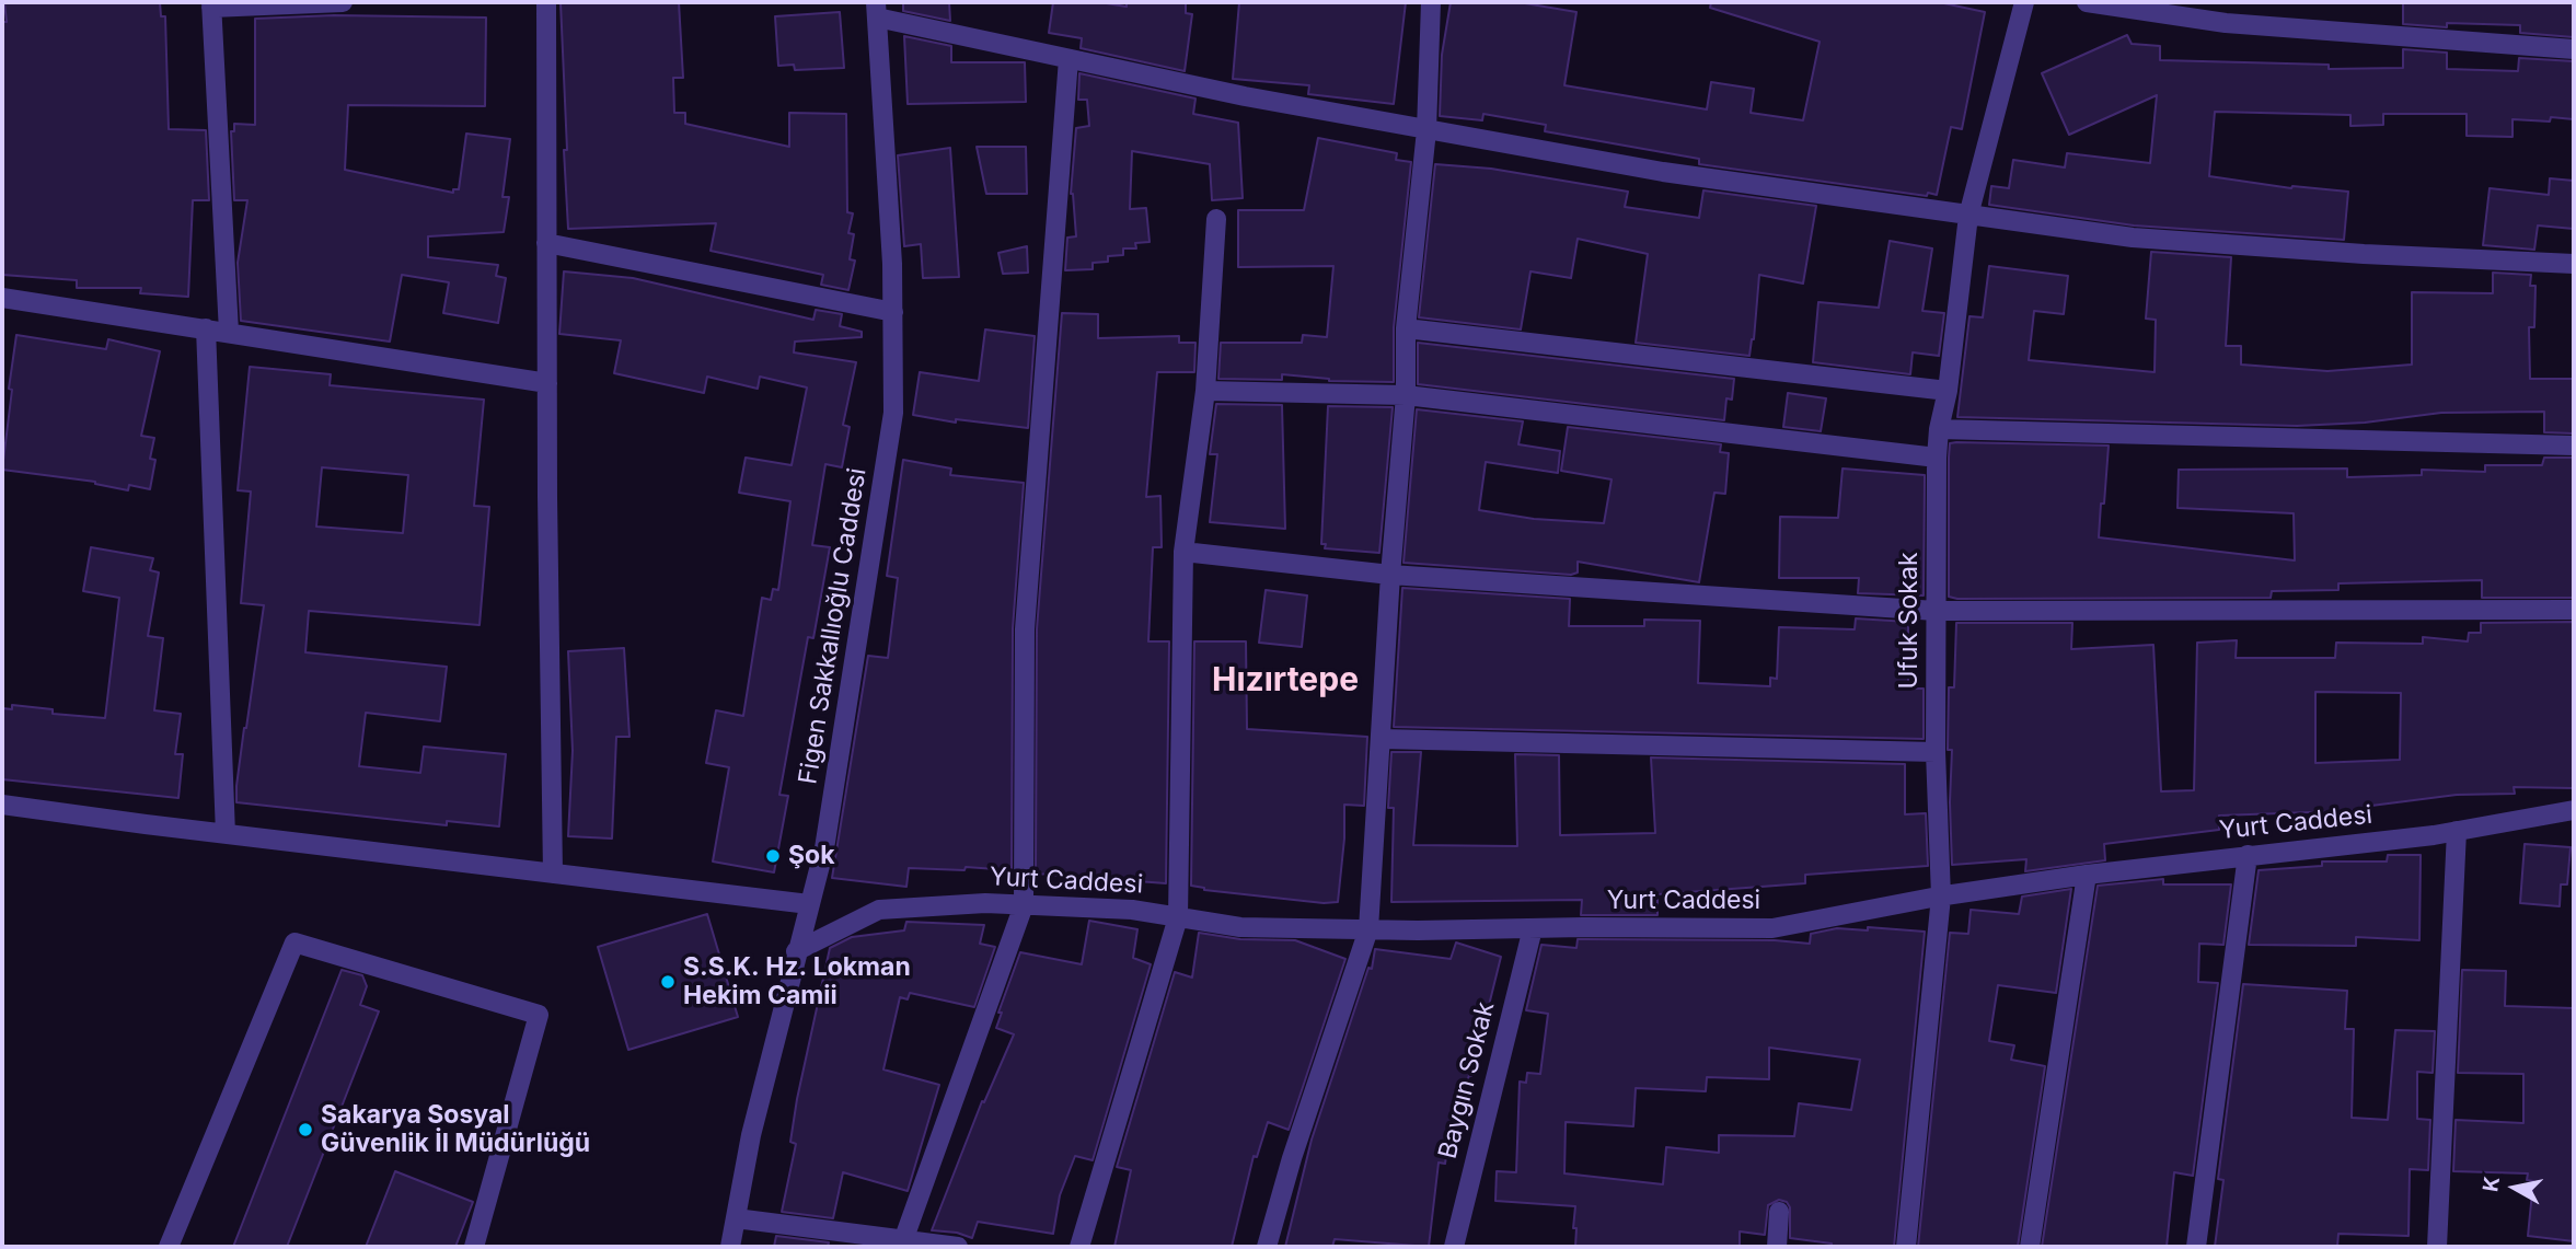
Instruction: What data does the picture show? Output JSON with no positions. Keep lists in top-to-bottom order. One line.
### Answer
{"streets":{"street":["Ufuk Sokak","Figen Sakkallıoğlu Caddesi","Yurt Caddesi","Baygın Sokak"]},"crossings":[["Ufuk Sokak","Yurt Caddesi"],["Figen Sakkallıoğlu Caddesi","Yurt Caddesi"],["Yurt Caddesi","Baygın Sokak"]],"districts":["Hızırtepe"],"places":["Şok","S.S.K. Hz. Lokman Hekim Camii","Sakarya Sosyal Güvenlik İl Müdürlüğü"],"north":"left"}
